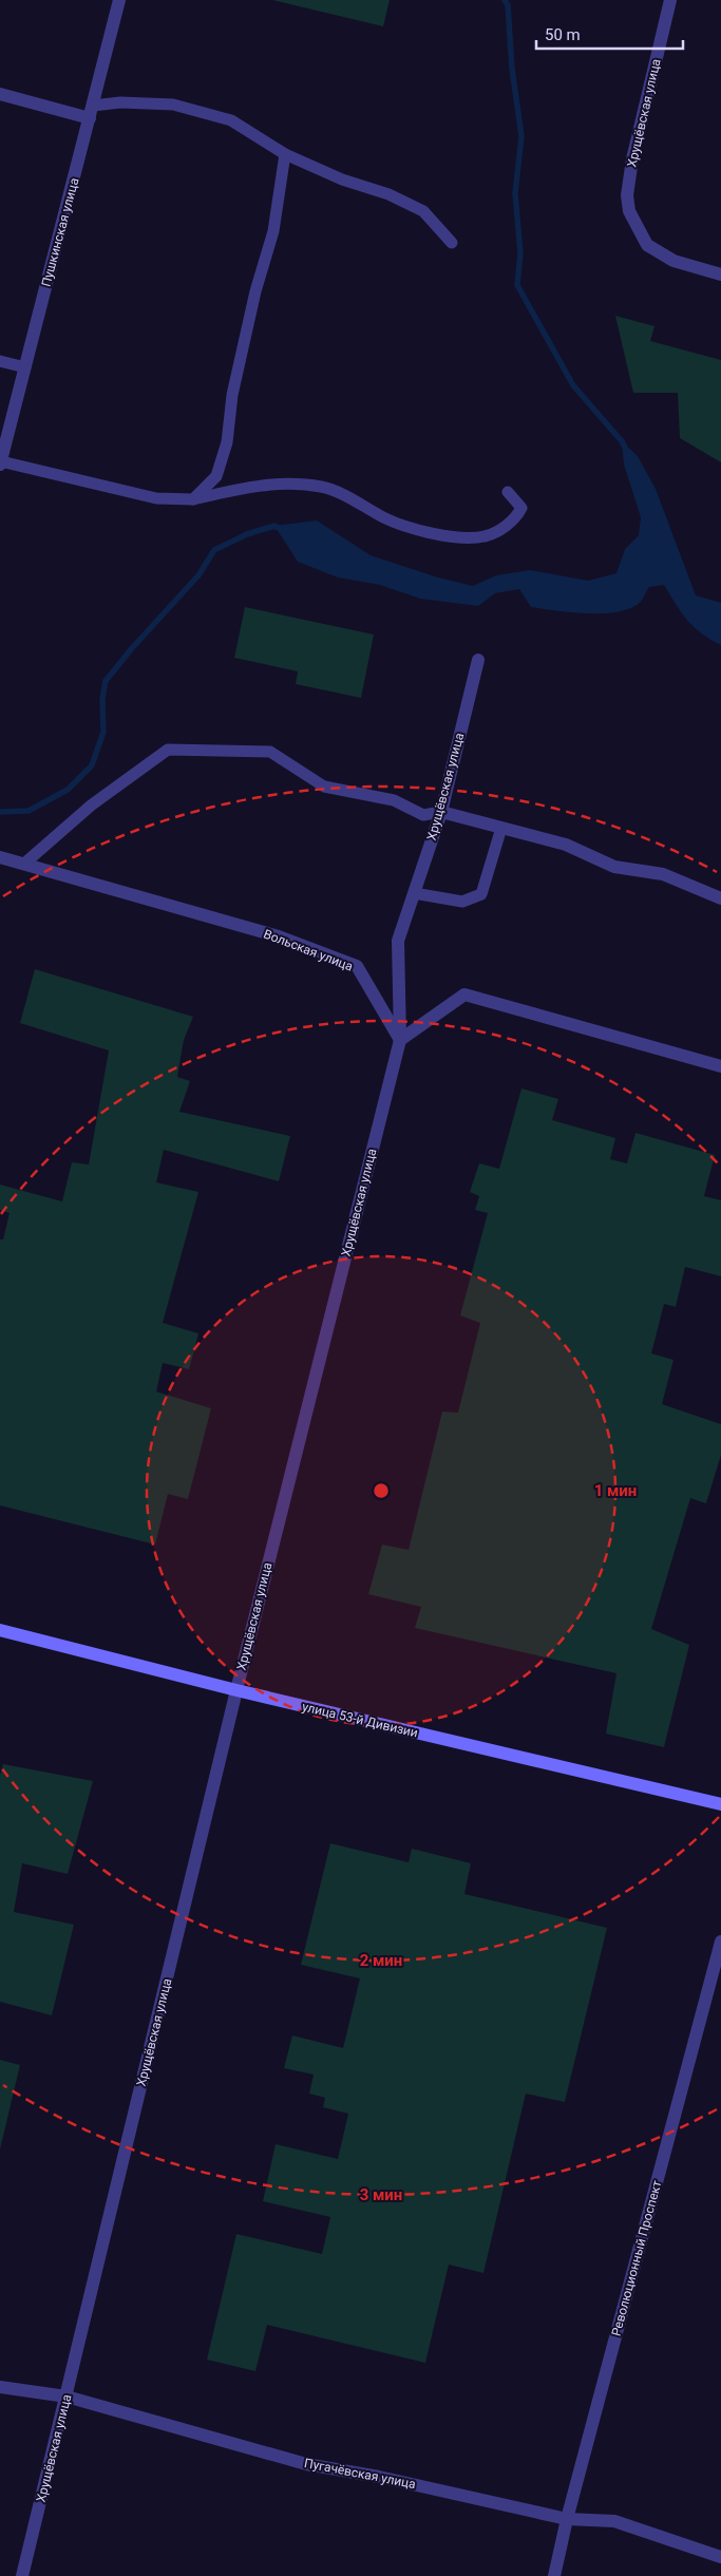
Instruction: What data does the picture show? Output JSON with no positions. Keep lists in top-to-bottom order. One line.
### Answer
{"streets":{"street":["Хрущёвская улица","Пушкинская улица","Вольская улица","улица 53-й Дивизии","Революционный Проспект","Пугачёвская улица"]},"crossings":[["Хрущёвская улица","Вольская улица"],["Хрущёвская улица","улица 53-й Дивизии"],["Хрущёвская улица","Пугачёвская улица"],["Революционный Проспект","Пугачёвская улица"]],"scale_bar":"50 m","rings":["1 мин","2 мин","3 мин"]}
